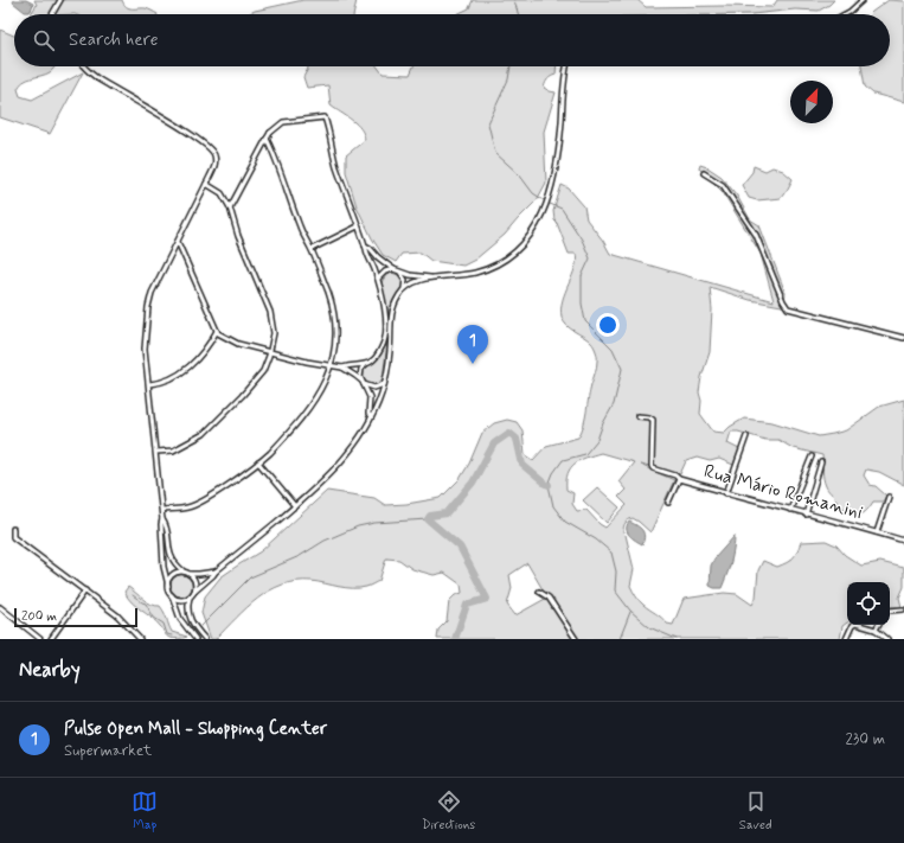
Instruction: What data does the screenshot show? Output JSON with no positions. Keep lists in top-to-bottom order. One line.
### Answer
{"streets":{"street":["Rua Mário Romanini"]},"scale_bar":"200 m","north":"top right","page":{"search":"Search here","pins":"1","scale":"200 m","heading":"Nearby","list":[{"mark":"1","name":"Pulse Open Mall - Shopping Center","note":"Supermarket","value":"230 m"}],"nav":["Map","Directions","Saved"]}}
